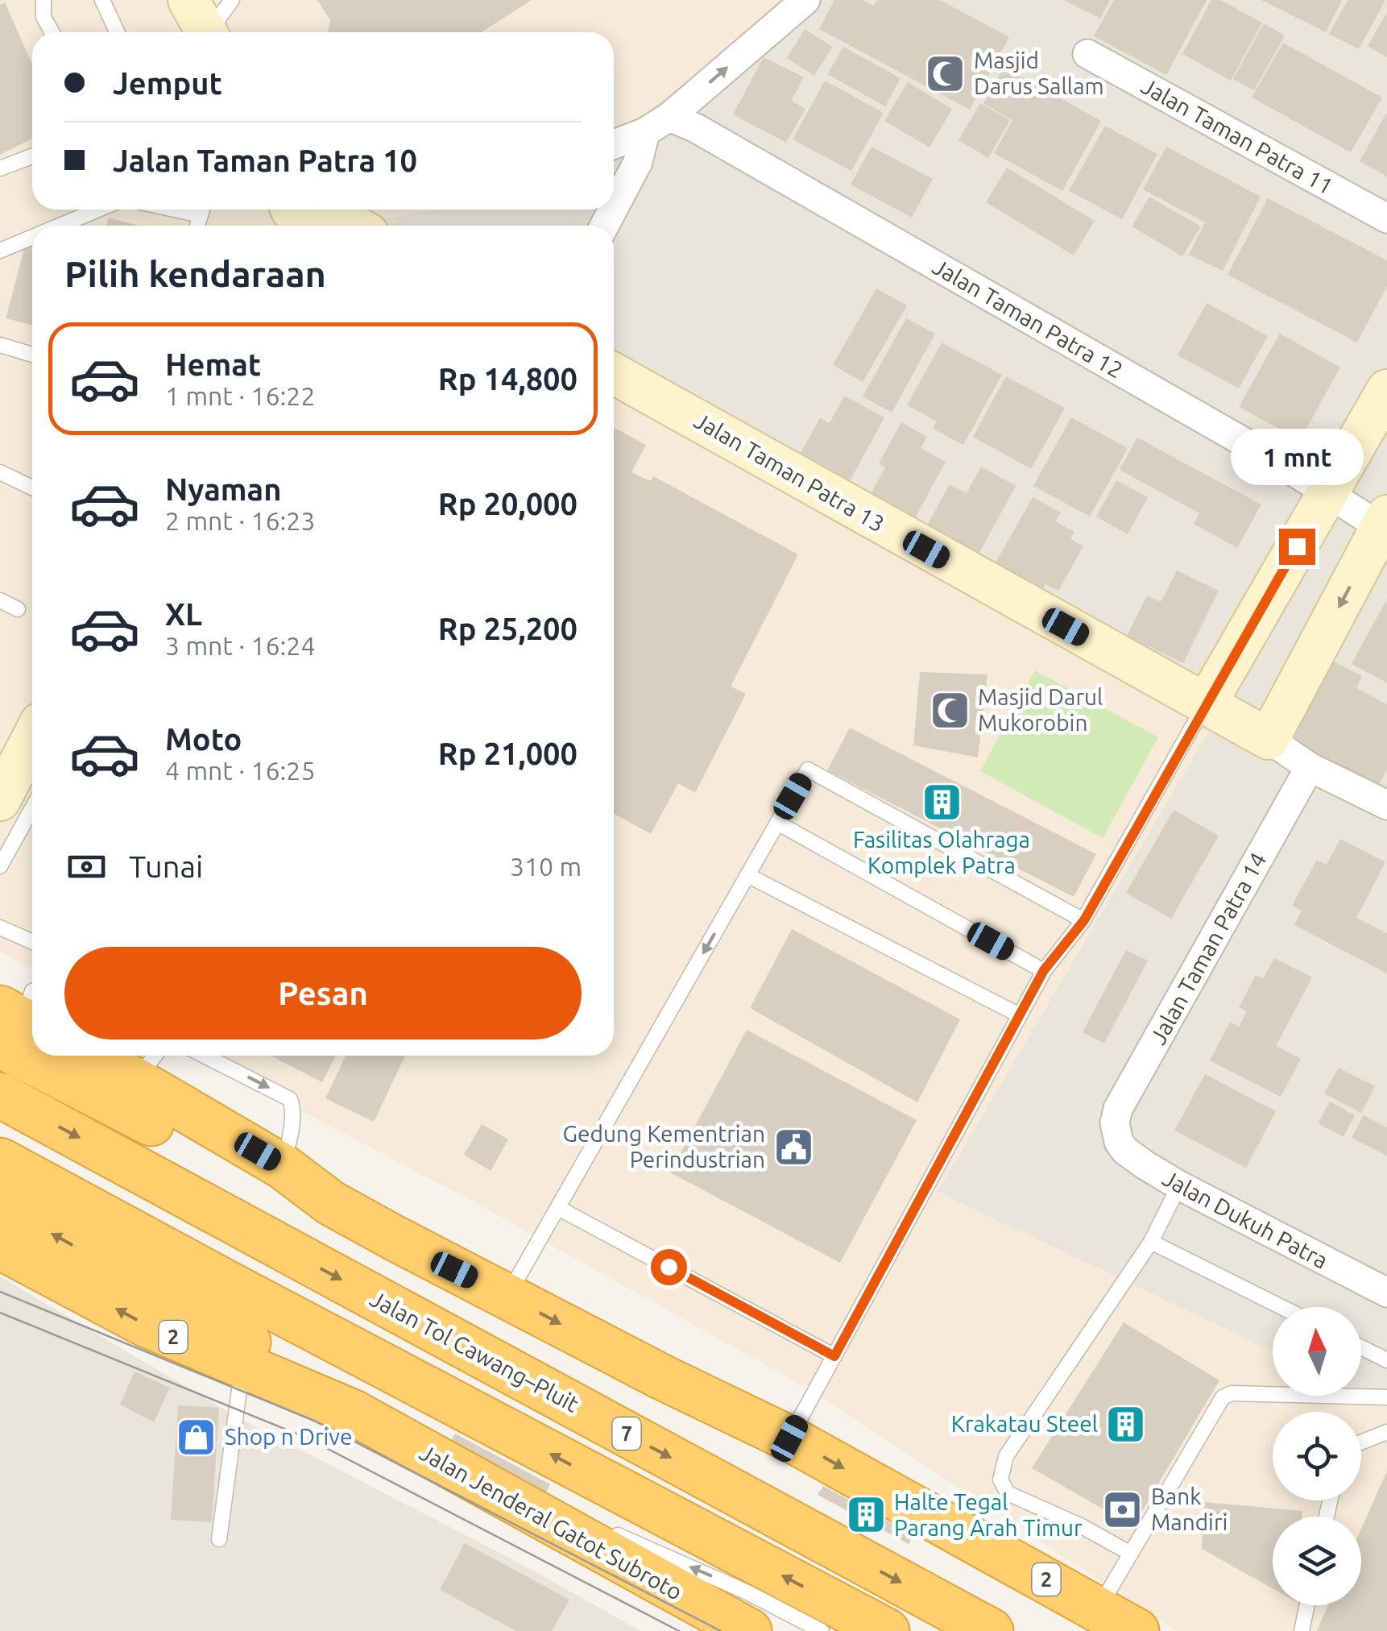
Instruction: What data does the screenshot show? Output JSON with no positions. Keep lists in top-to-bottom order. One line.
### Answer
{"streets":{"highway":["2","Jalan Tol Cawang–Pluit","7","Jalan Jenderal Gatot Subroto"],"street":["Jalan Taman Patra 11","Jalan Taman Patra 12","Jalan Taman Patra 13","Jalan Taman Patra 14","Jalan Dukuh Patra"]},"crossings":[["Jalan Taman Patra 14","Jalan Dukuh Patra"]],"places":{"mosque":["Masjid Darus Sallam","Masjid Darul Mukorobin"],"building":["Fasilitas Olahraga Komplek Patra","Krakatau Steel","Halte Tegal Parang Arah Timur"],"public building":["Gedung Kementrian Perindustrian"],"shop":["Shop n Drive"],"bank":["Bank Mandiri"]},"north":"top","page":{"banner":["Jemput","Jalan Taman Patra 10"],"heading":"Pilih kendaraan","list":[{"name":"Hemat","note":"1 mnt · 16:22","value":"Rp 14,800"},{"name":"Nyaman","note":"2 mnt · 16:23","value":"Rp 20,000"},{"name":"XL","note":"3 mnt · 16:24","value":"Rp 25,200"},{"name":"Moto","note":"4 mnt · 16:25","value":"Rp 21,000"}],"bubble":"1 mnt","pay":["Tunai","310 m"],"buttons":"Pesan"}}
